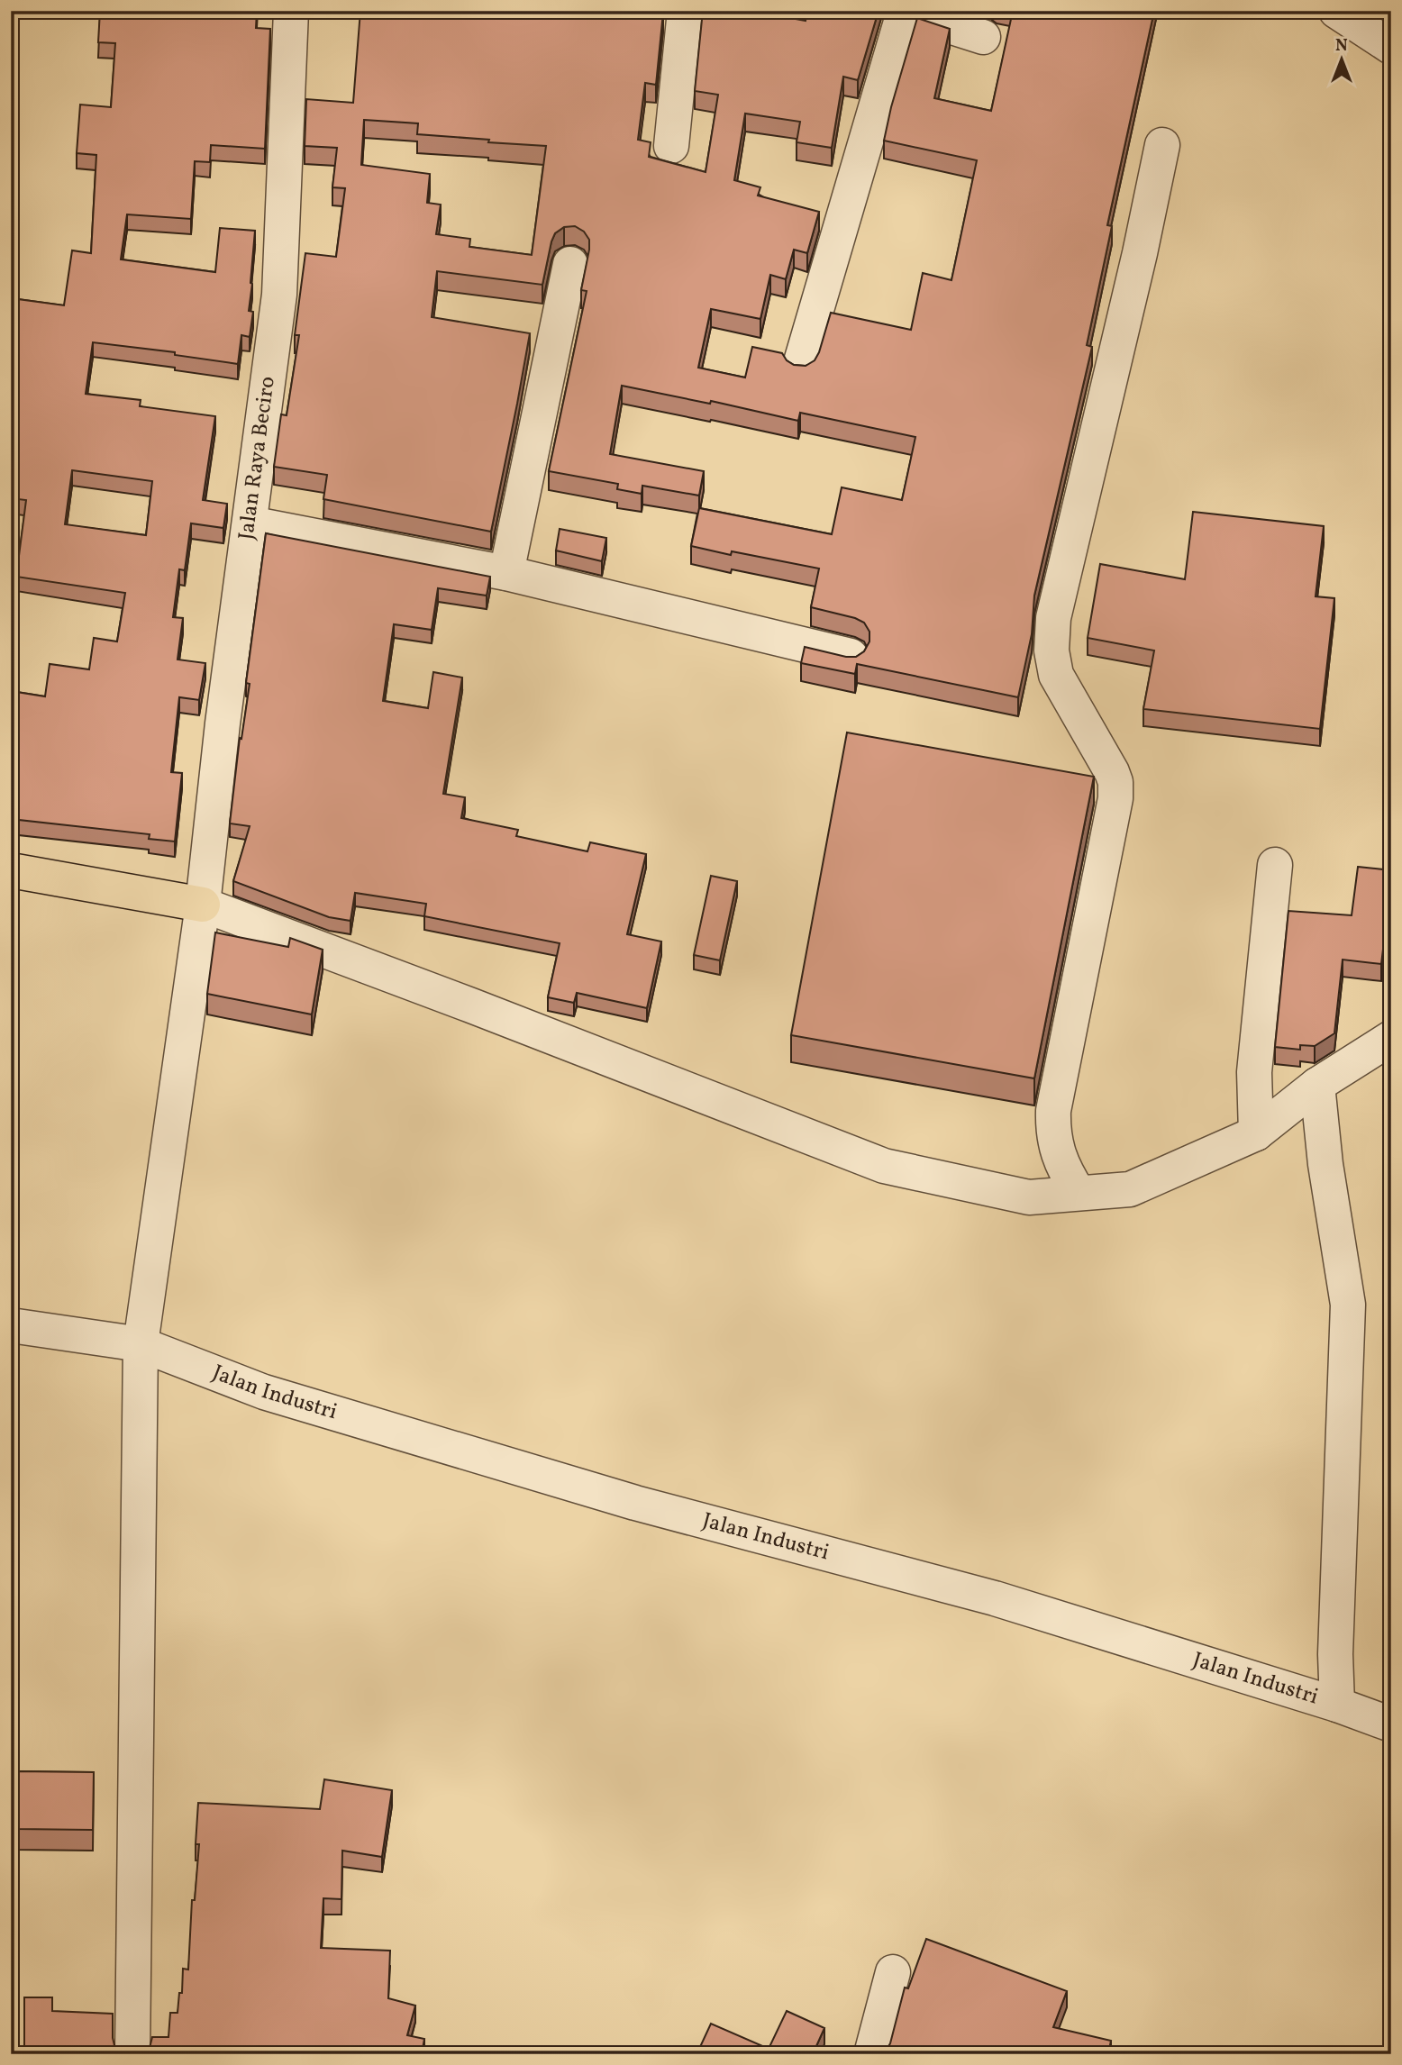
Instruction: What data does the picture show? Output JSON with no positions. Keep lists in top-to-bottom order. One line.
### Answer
{"streets":{"street":["Jalan Raya Beciro","Jalan Industri"]},"crossings":[["Jalan Raya Beciro","Jalan Industri"]],"north":"top"}
